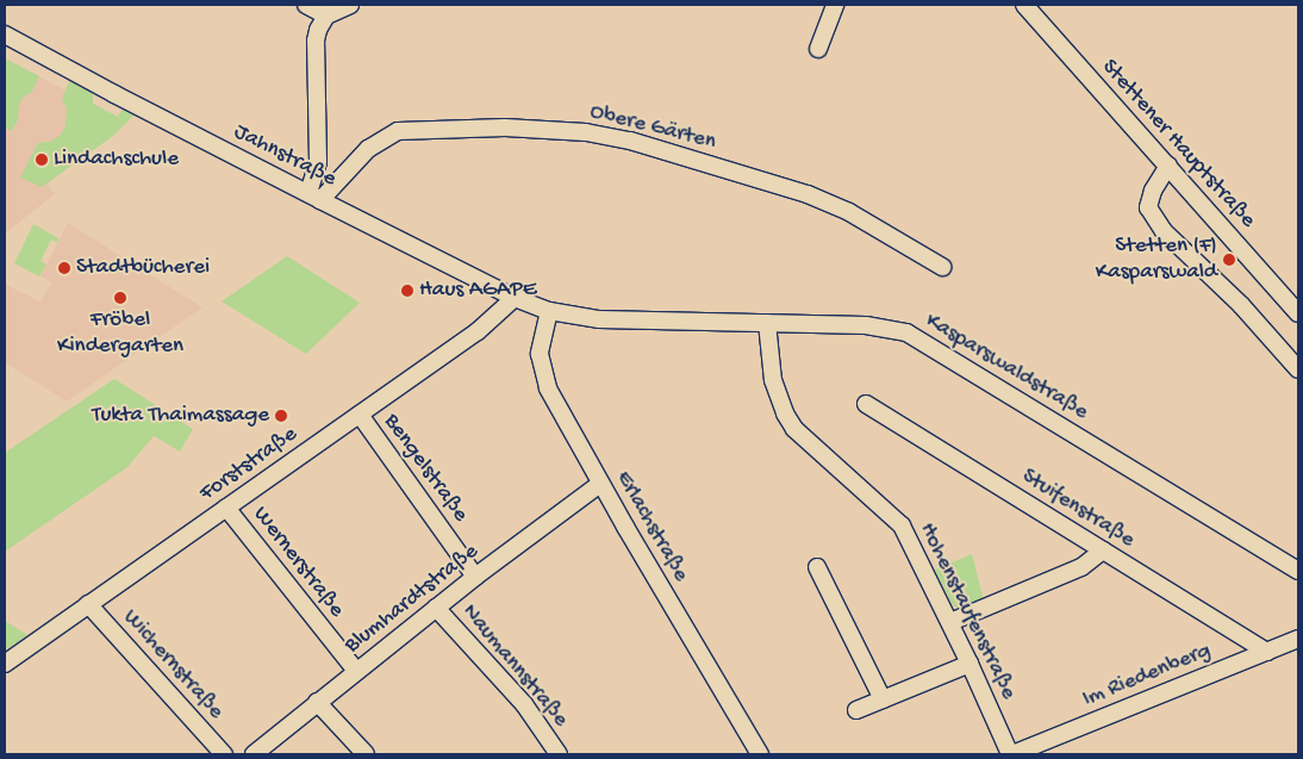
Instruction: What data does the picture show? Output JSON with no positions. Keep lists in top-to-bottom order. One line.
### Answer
{"streets":{"street":["Obere Gärten","Stettener Hauptstraße","Jahnstraße","Kasparswaldstraße","Forststraße","Bengelstraße","Stuifenstraße","Erlachstraße","Wernerstraße","Blumhardtstraße","Hohenstaufenstraße","Wichernstraße","Naumannstraße","Im Riedenberg"]},"crossings":[["Obere Gärten","Jahnstraße"],["Jahnstraße","Kasparswaldstraße"],["Jahnstraße","Forststraße"],["Jahnstraße","Erlachstraße"],["Kasparswaldstraße","Erlachstraße"],["Kasparswaldstraße","Hohenstaufenstraße"],["Forststraße","Bengelstraße"],["Forststraße","Wernerstraße"],["Forststraße","Wichernstraße"],["Bengelstraße","Blumhardtstraße"],["Stuifenstraße","Im Riedenberg"],["Erlachstraße","Blumhardtstraße"],["Wernerstraße","Blumhardtstraße"],["Blumhardtstraße","Naumannstraße"],["Hohenstaufenstraße","Im Riedenberg"]],"places":["Lindachschule","Stetten (F) Kasparswald","Stadtbücherei","Haus AGAPE","Fröbel Kindergarten","Tukta Thaimassage"]}
